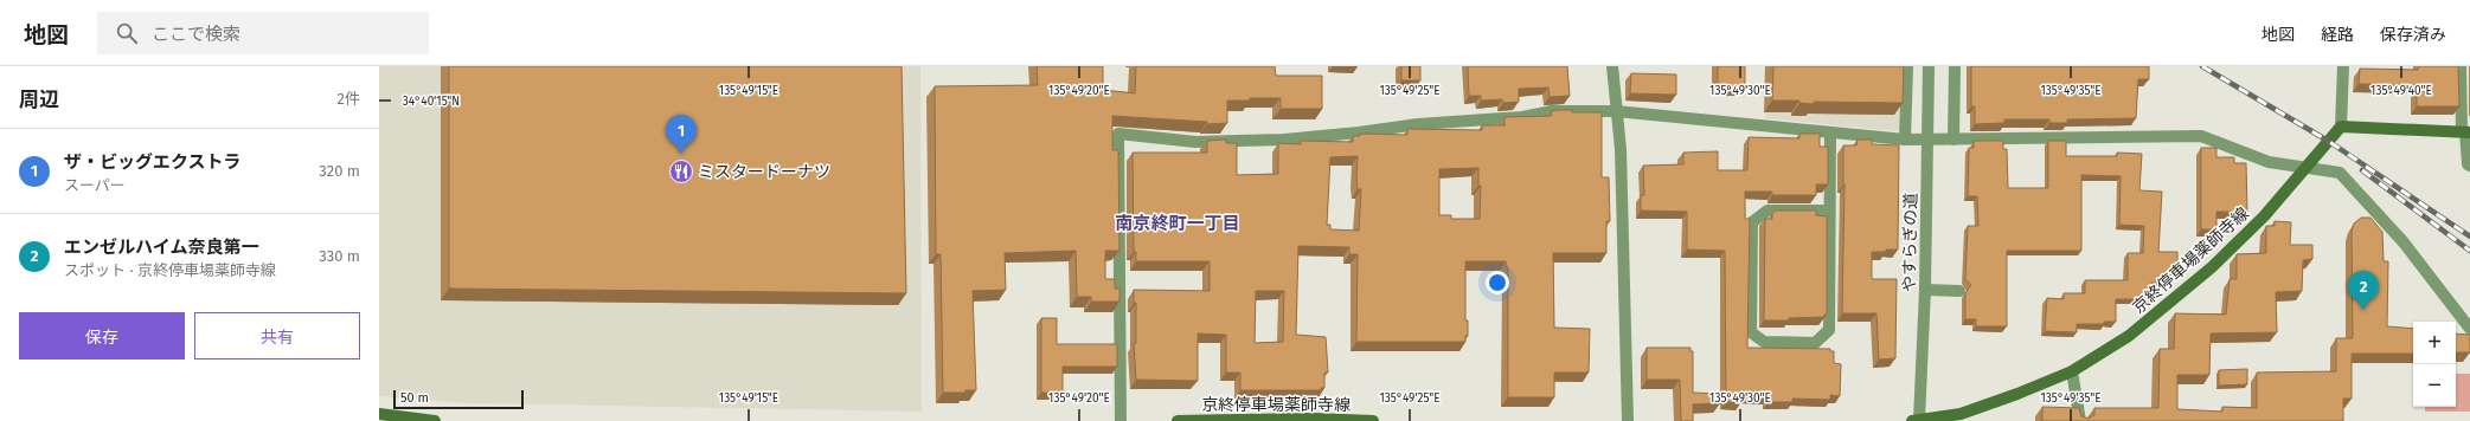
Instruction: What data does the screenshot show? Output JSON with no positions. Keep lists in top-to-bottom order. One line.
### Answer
{"streets":{"main road":["京終停車場薬師寺線"],"street":["やすらぎの道"]},"crossings":[["やすらぎの道","京終停車場薬師寺線"]],"districts":["南京終町一丁目"],"places":{"restaurant":["ミスタードーナツ"]},"scale_bar":"50 m","page":{"header":"地図","search":"ここで検索","nav":["地図","経路","保存済み"],"heading":["周辺","2件"],"pins":["1","2"],"list":[{"mark":"1","name":"ザ・ビッグエクストラ","note":"スーパー","value":"320 m"},{"mark":"2","name":"エンゼルハイム奈良第一","note":"スポット · 京終停車場薬師寺線","value":"330 m"}],"buttons":["保存","共有"],"map_buttons":["+","−"],"scale":"50 m"},"coordinates":["135°49'15\"E","135°49'20\"E","135°49'25\"E","135°49'30\"E","135°49'35\"E","135°49'40\"E","34°40'15\"N"]}
